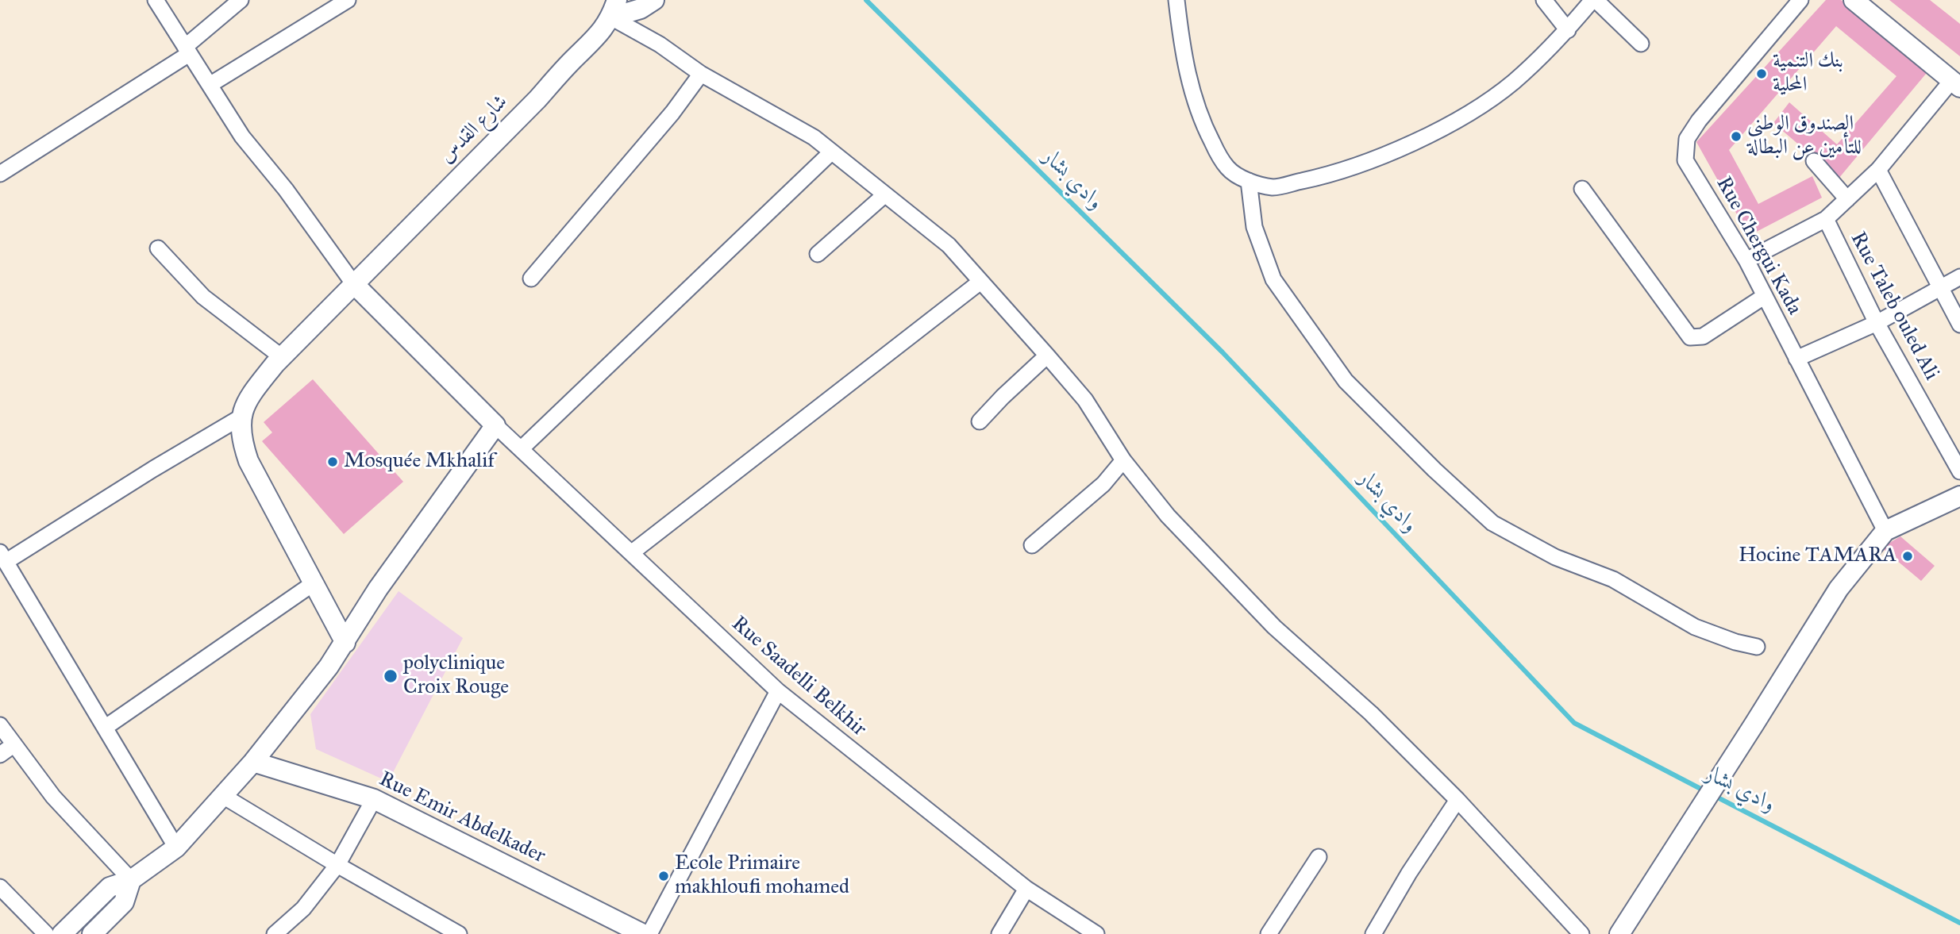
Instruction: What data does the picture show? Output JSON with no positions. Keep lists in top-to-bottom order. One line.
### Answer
{"streets":{"main road":["شارع القدس","Rue Emir Abdelkader"],"street":["Rue Chergui Kada","Rue Taleb ouled Ali","Rue Saadelli Belkhir"]},"water":["وادي بشار"],"places":["بنك التنمية المحلية","الصندوق الوطني للتأمين عن البطالة","Mosquée Mkhalif","Hocine TAMARA","polyclinique Croix Rouge","Ecole Primaire makhloufi mohamed"]}
